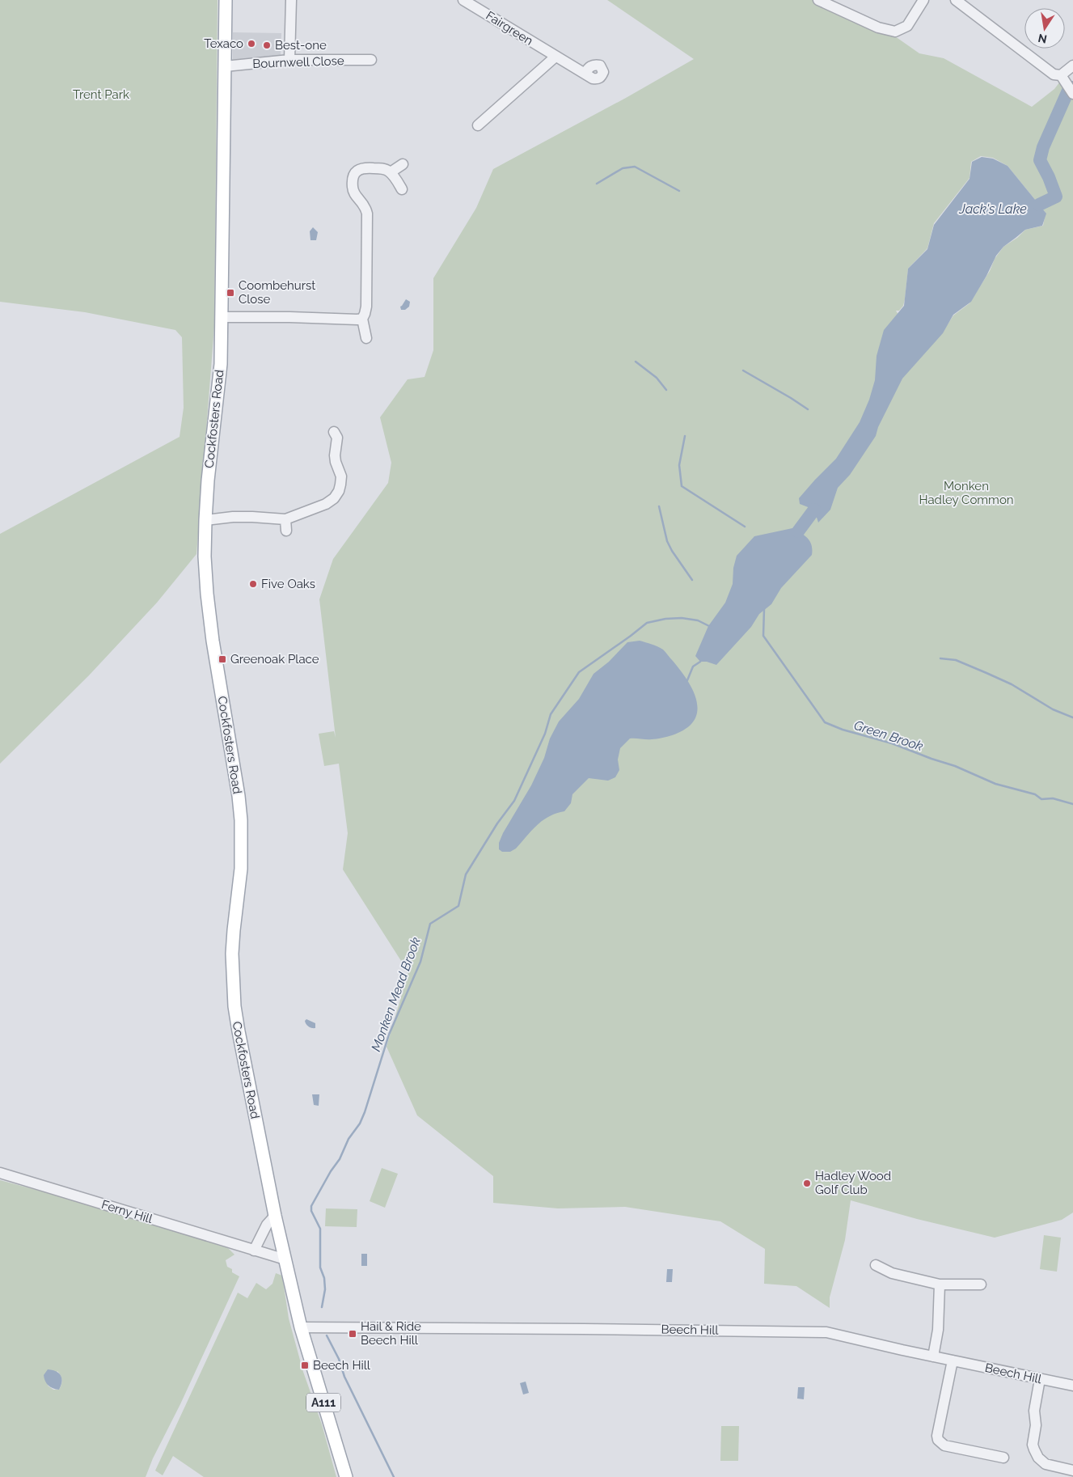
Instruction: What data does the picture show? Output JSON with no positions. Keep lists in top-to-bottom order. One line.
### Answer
{"streets":{"main road":["Cockfosters Road","A111"],"street":["Fairgreen","Bournwell Close","Ferny Hill","Beech Hill"]},"crossings":[["Bournwell Close","Cockfosters Road"],["Cockfosters Road","Ferny Hill"],["Cockfosters Road","Beech Hill"]],"water":["Jack's Lake","Green Brook","Monken Mead Brook"],"parks":["Trent Park","Monken Hadley Common"],"places":{"other":["Texaco","Best-one","Five Oaks","Hadley Wood Golf Club"],"transit":["Coombehurst Close","Greenoak Place","Hail & Ride Beech Hill","Beech Hill"]},"north":"bottom"}
